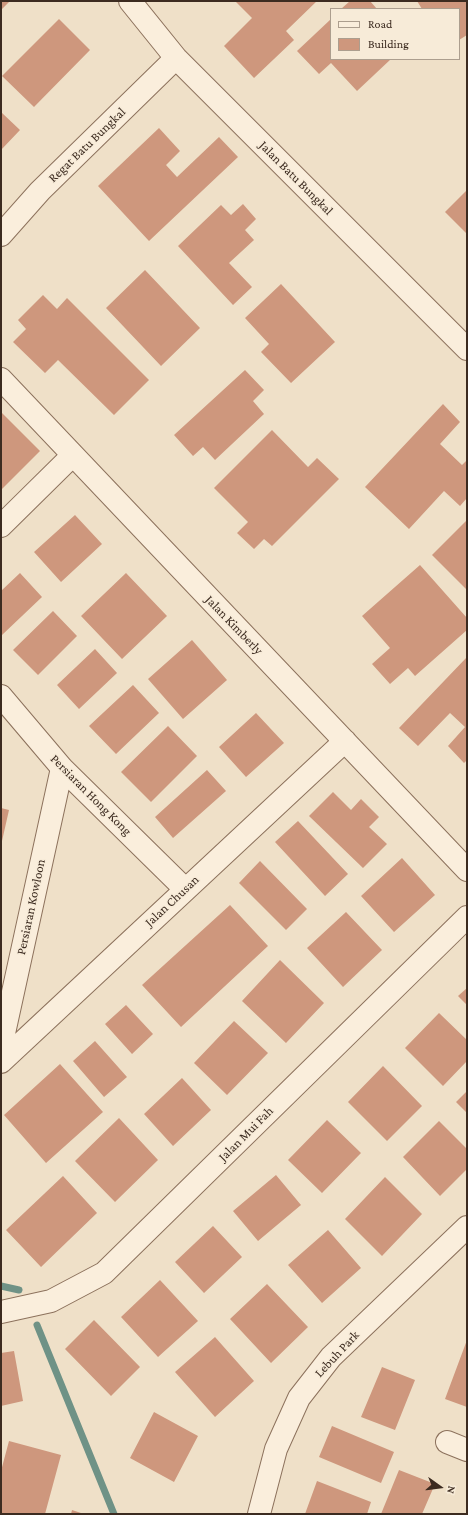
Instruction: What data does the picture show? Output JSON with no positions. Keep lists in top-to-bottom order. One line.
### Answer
{"streets":{"street":["Regat Batu Bungkal","Jalan Batu Bungkal","Jalan Kimberly","Persiaran Hong Kong","Jalan Chusan","Persiaran Kowloon","Jalan Mui Fah","Lebuh Park"]},"crossings":[["Regat Batu Bungkal","Jalan Batu Bungkal"],["Jalan Kimberly","Jalan Chusan"],["Persiaran Hong Kong","Jalan Chusan"],["Persiaran Hong Kong","Persiaran Kowloon"]],"legend":["Road","Building"],"north":"right"}
